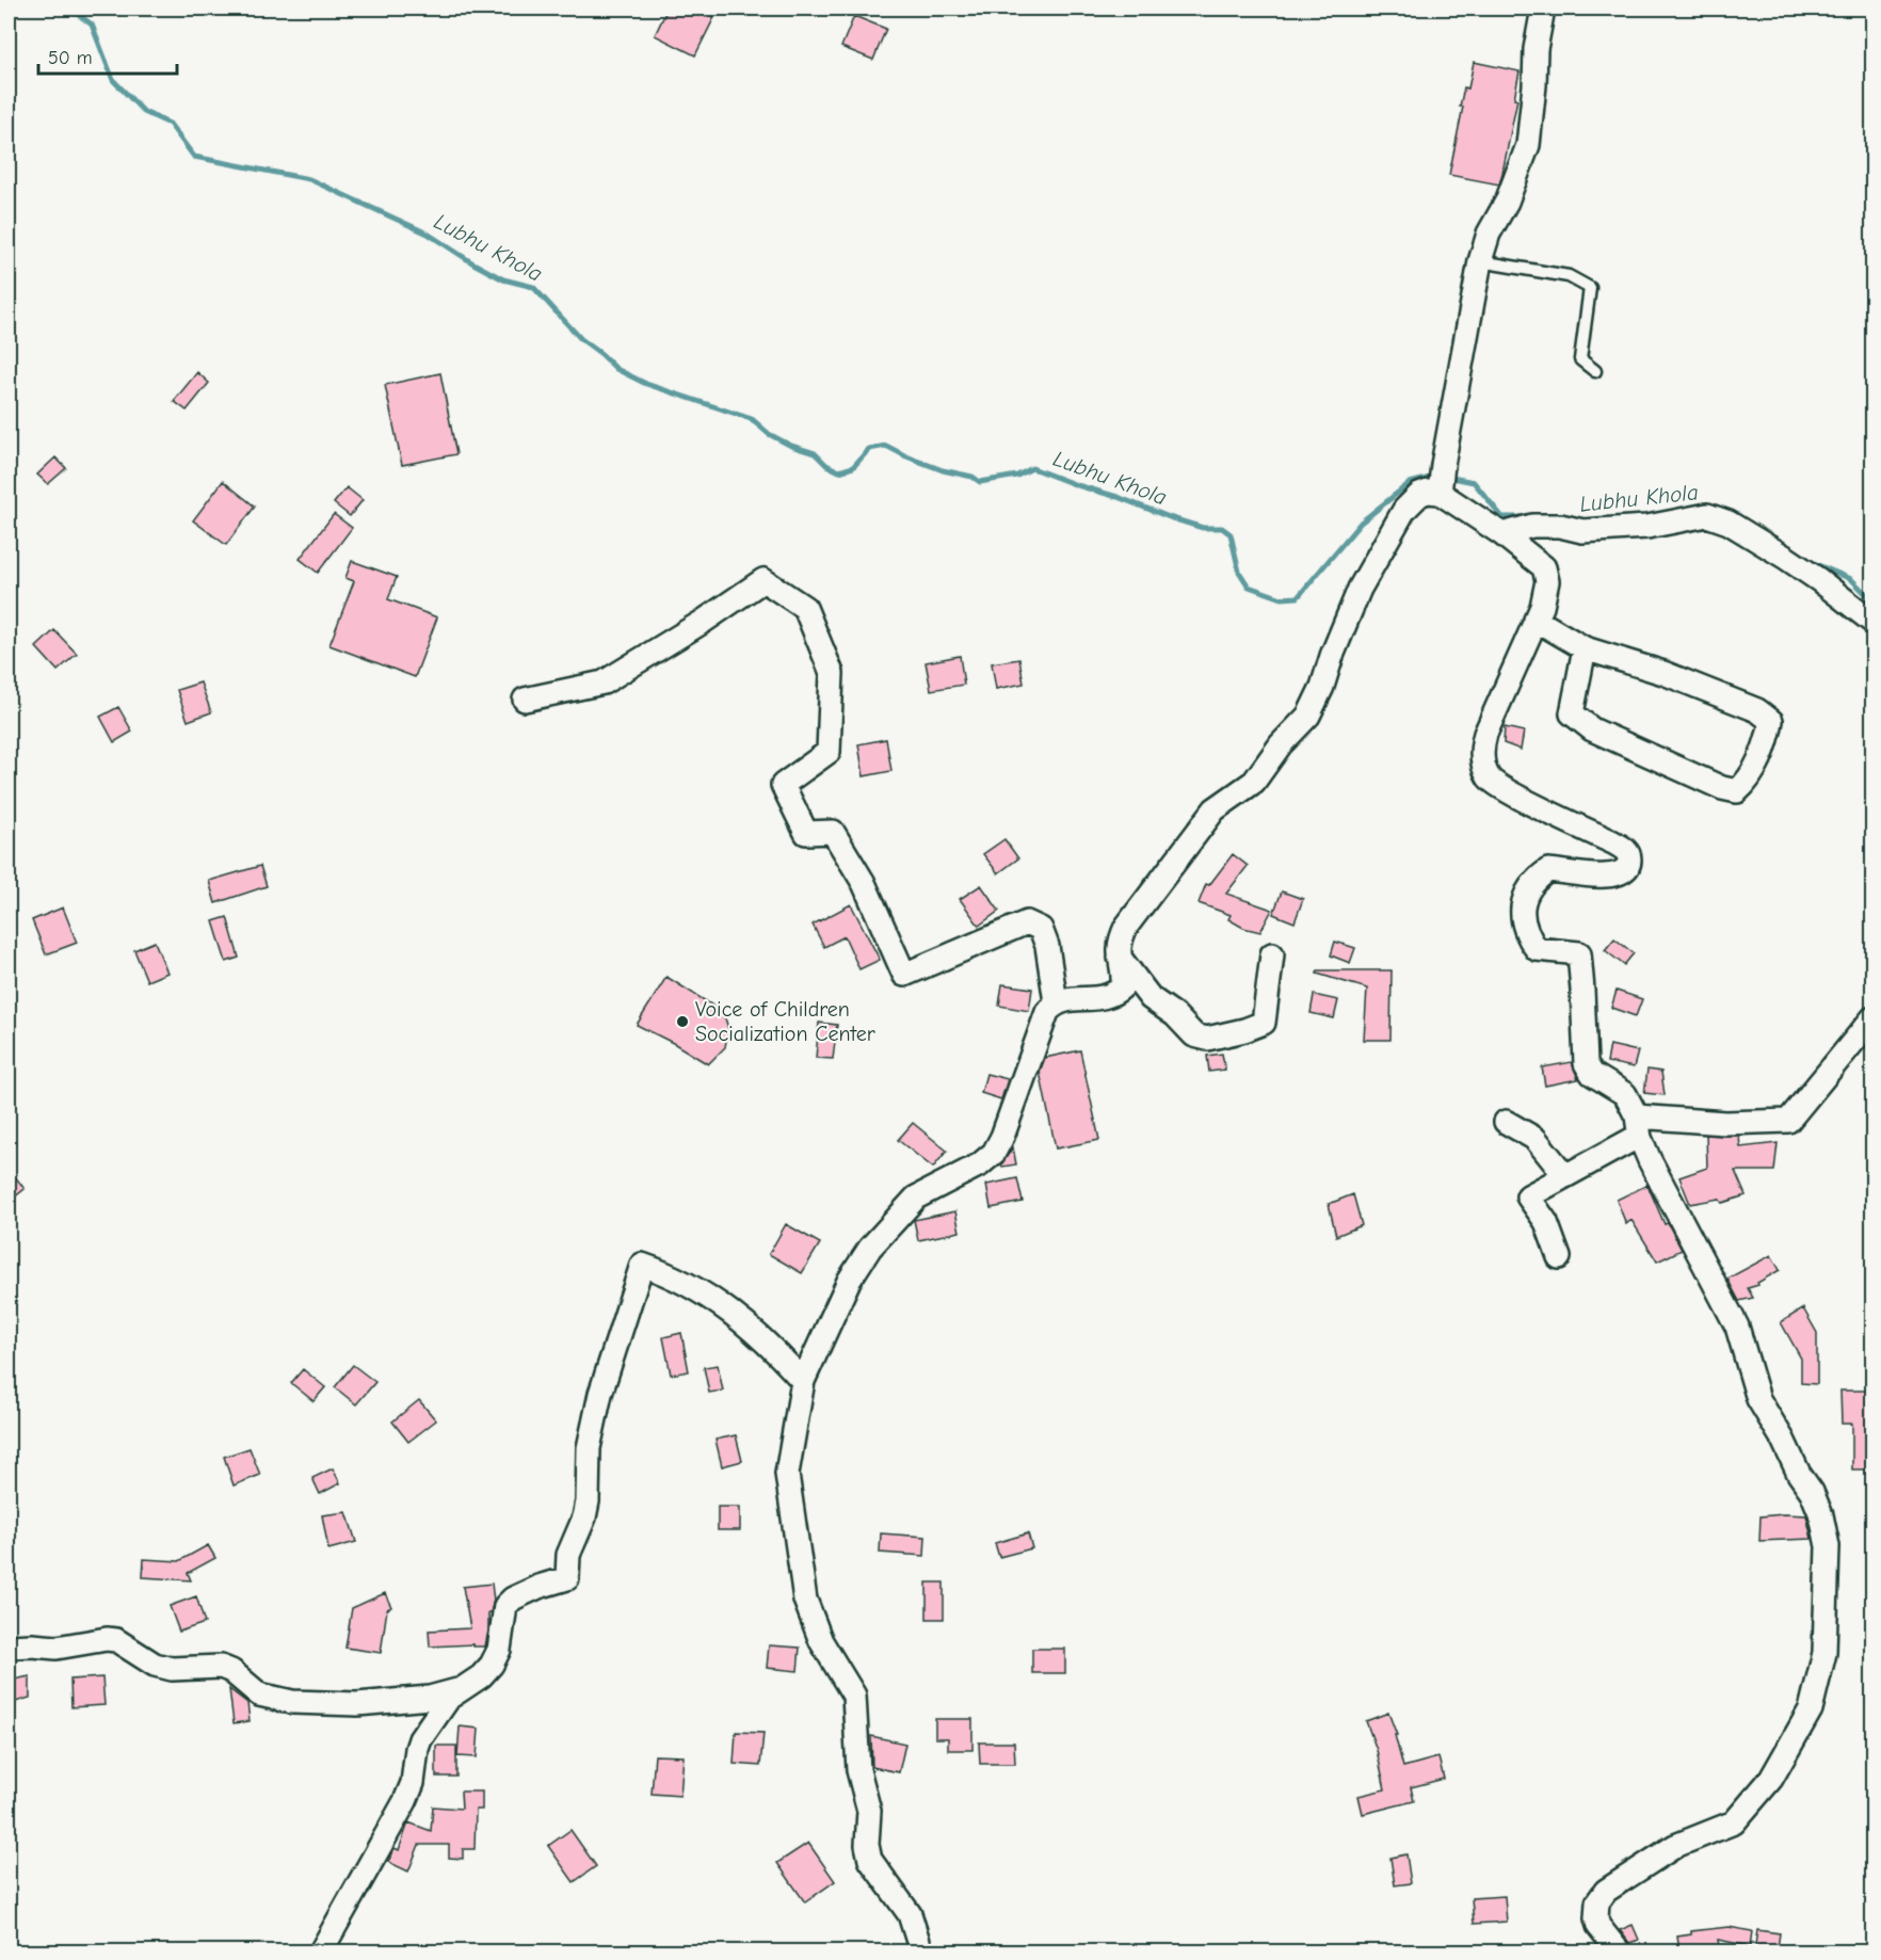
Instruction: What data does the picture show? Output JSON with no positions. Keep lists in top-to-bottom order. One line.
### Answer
{"water":["Lubhu Khola"],"places":["Voice of Children Socialization Center"],"scale_bar":"50 m"}
